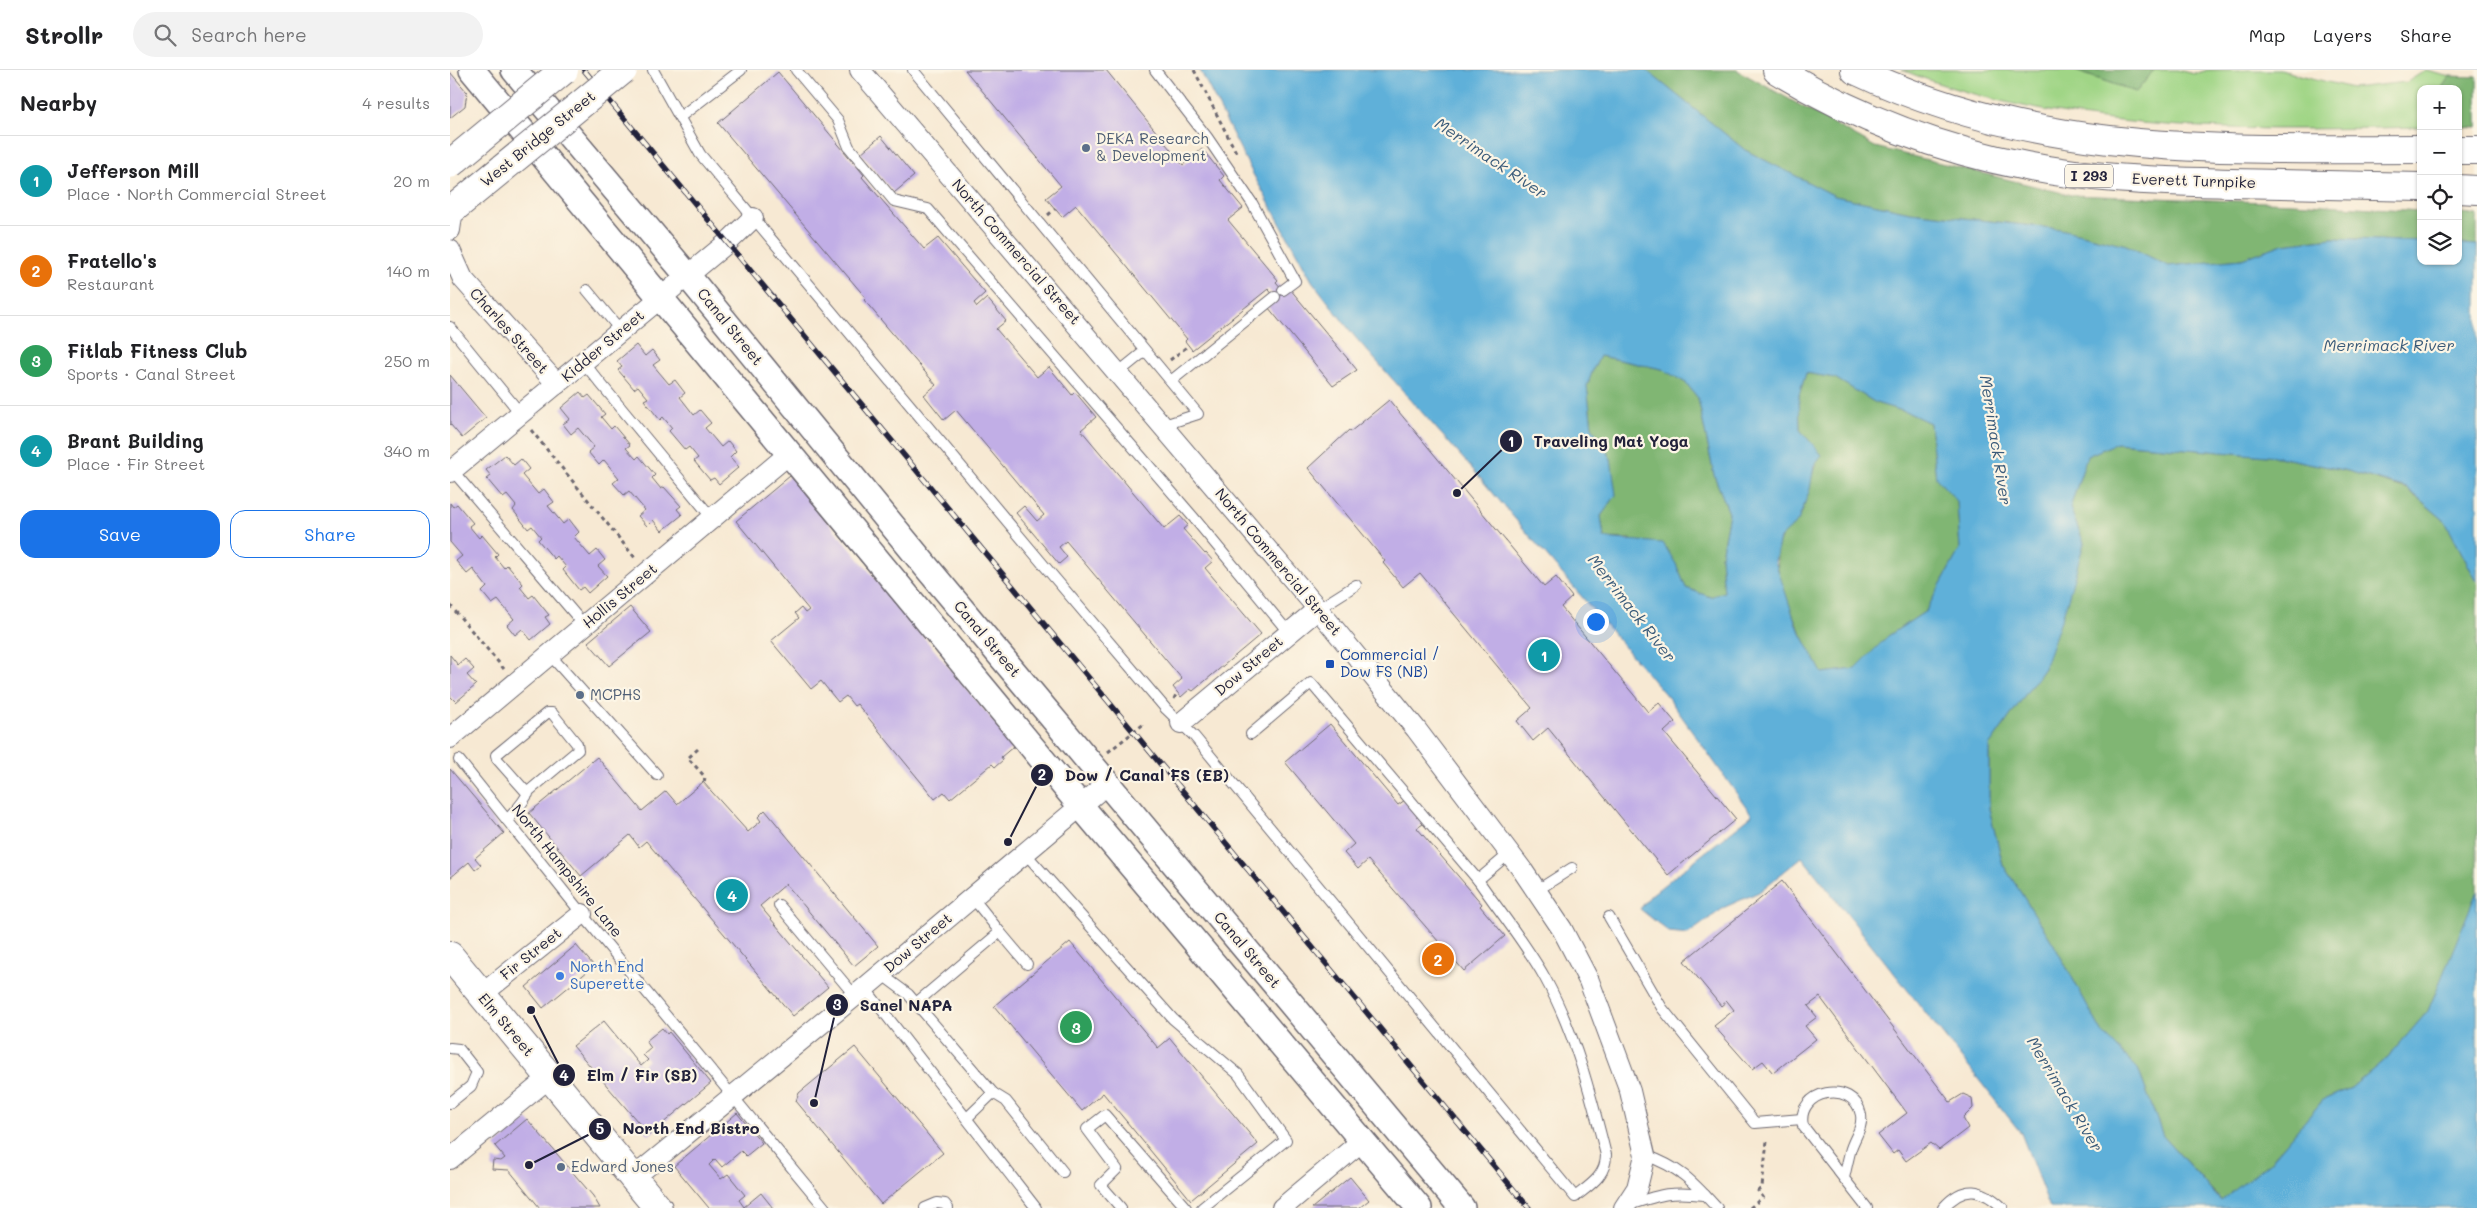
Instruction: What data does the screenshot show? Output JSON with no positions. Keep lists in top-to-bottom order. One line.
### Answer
{"streets":{"main road":["West Bridge Street","I 293","Everett Turnpike","Elm Street"],"street":["North Commercial Street","Canal Street","Charles Street","Kidder Street","Hollis Street","Dow Street","Fir Street"],"lane":["North Hampshire Lane"]},"crossings":[["North Commercial Street","Dow Street"],["Canal Street","Kidder Street"],["Canal Street","Dow Street"],["Charles Street","Kidder Street"],["Dow Street","North Hampshire Lane"],["Dow Street","Elm Street"],["North Hampshire Lane","Fir Street"],["Fir Street","Elm Street"]],"water":["Merrimack River"],"places":{"other":["DEKA Research & Development","Traveling Mat Yoga","MCPHS","Dow / Canal FS (EB)","North End Superette","Elm / Fir (SB)","Sanel NAPA","North End Bistro","Edward Jones"],"transit":["Commercial / Dow FS (NB)"]},"page":{"header":"Strollr","search":"Search here","nav":["Map","Layers","Share"],"heading":["Nearby","4 results"],"map_buttons":["+","−"],"list":[{"mark":"1","name":"Jefferson Mill","note":"Place · North Commercial Street","value":"20 m"},{"mark":"2","name":"Fratello's","note":"Restaurant","value":"140 m"},{"mark":"3","name":"Fitlab Fitness Club","note":"Sports · Canal Street","value":"250 m"},{"mark":"4","name":"Brant Building","note":"Place · Fir Street","value":"340 m"}],"buttons":["Save","Share"],"pins":["1","4","2","3"]}}
